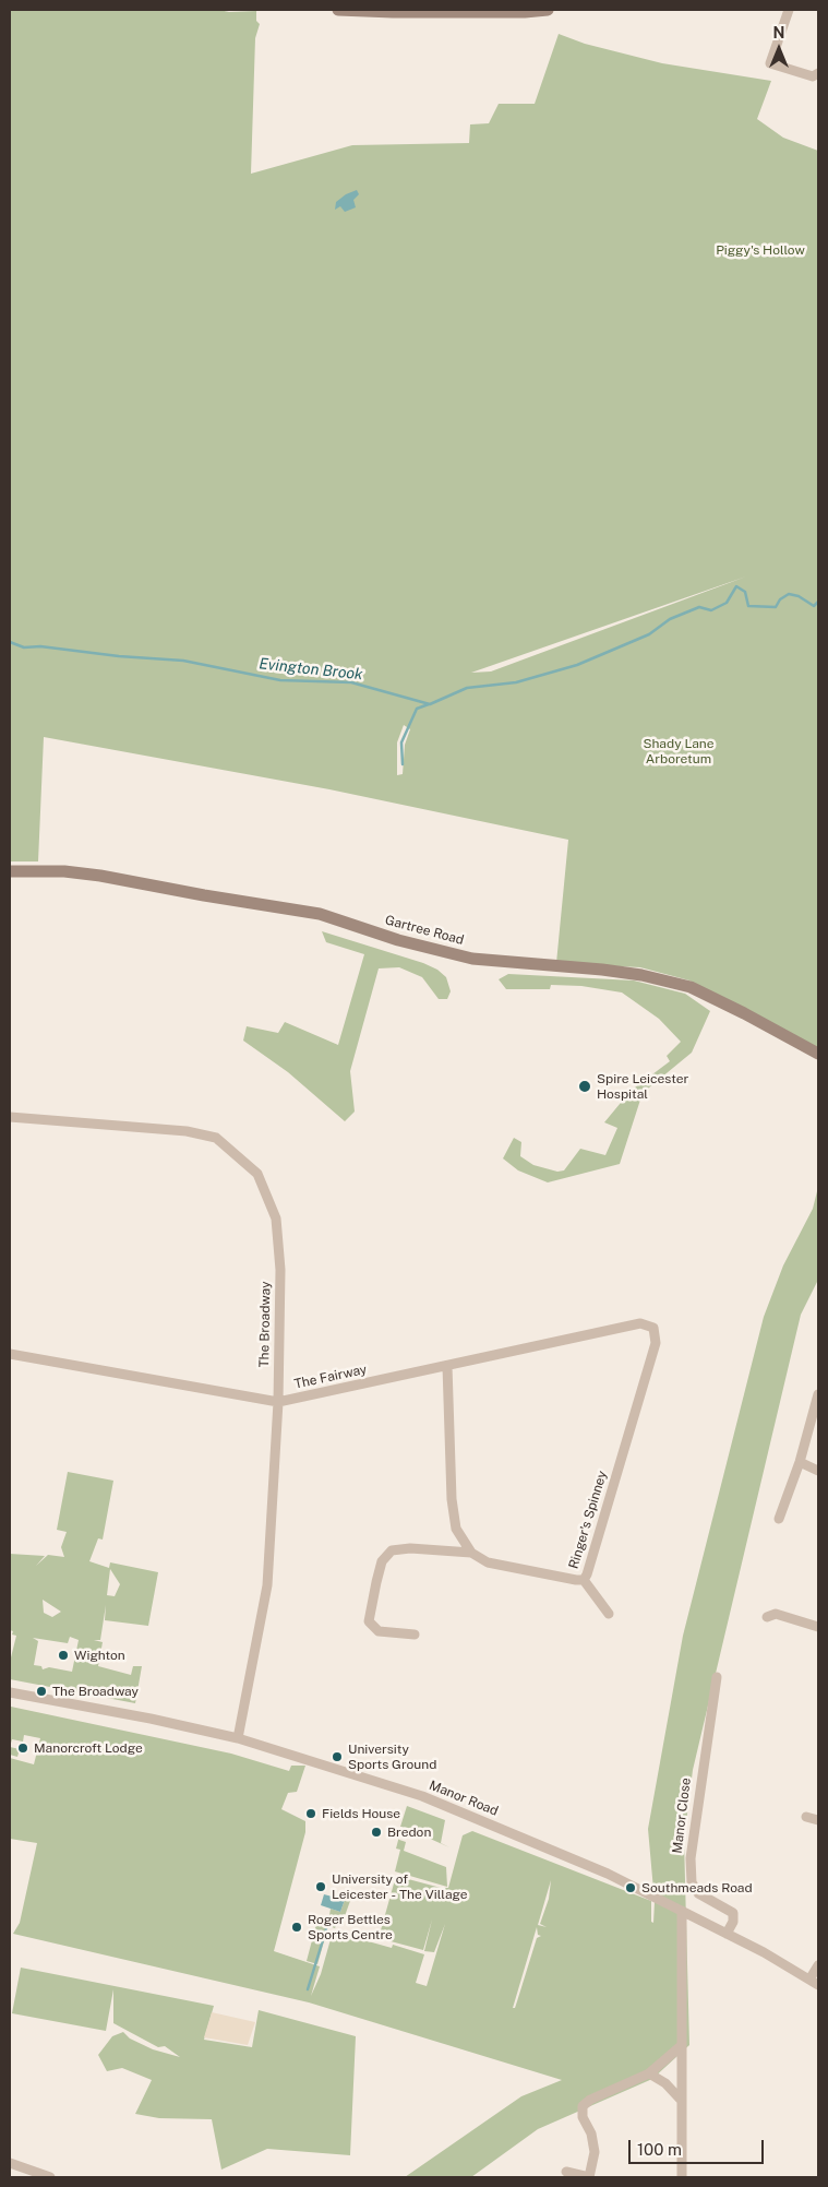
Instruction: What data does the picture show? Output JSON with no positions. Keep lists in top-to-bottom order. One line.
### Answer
{"streets":{"main road":["Gartree Road"],"street":["The Broadway","The Fairway","Ringer's Spinney","Manor Road","Manor Close"]},"crossings":[["The Broadway","The Fairway"],["The Broadway","Manor Road"],["The Fairway","Ringer's Spinney"],["Manor Road","Manor Close"]],"water":["Evington Brook"],"parks":["Piggy's Hollow","Shady Lane Arboretum"],"places":["Spire Leicester Hospital","Wighton","The Broadway","Manorcroft Lodge","University Sports Ground","Fields House","Bredon","University of Leicester - The Village","Southmeads Road","Roger Bettles Sports Centre"],"scale_bar":"100 m","north":"top"}
